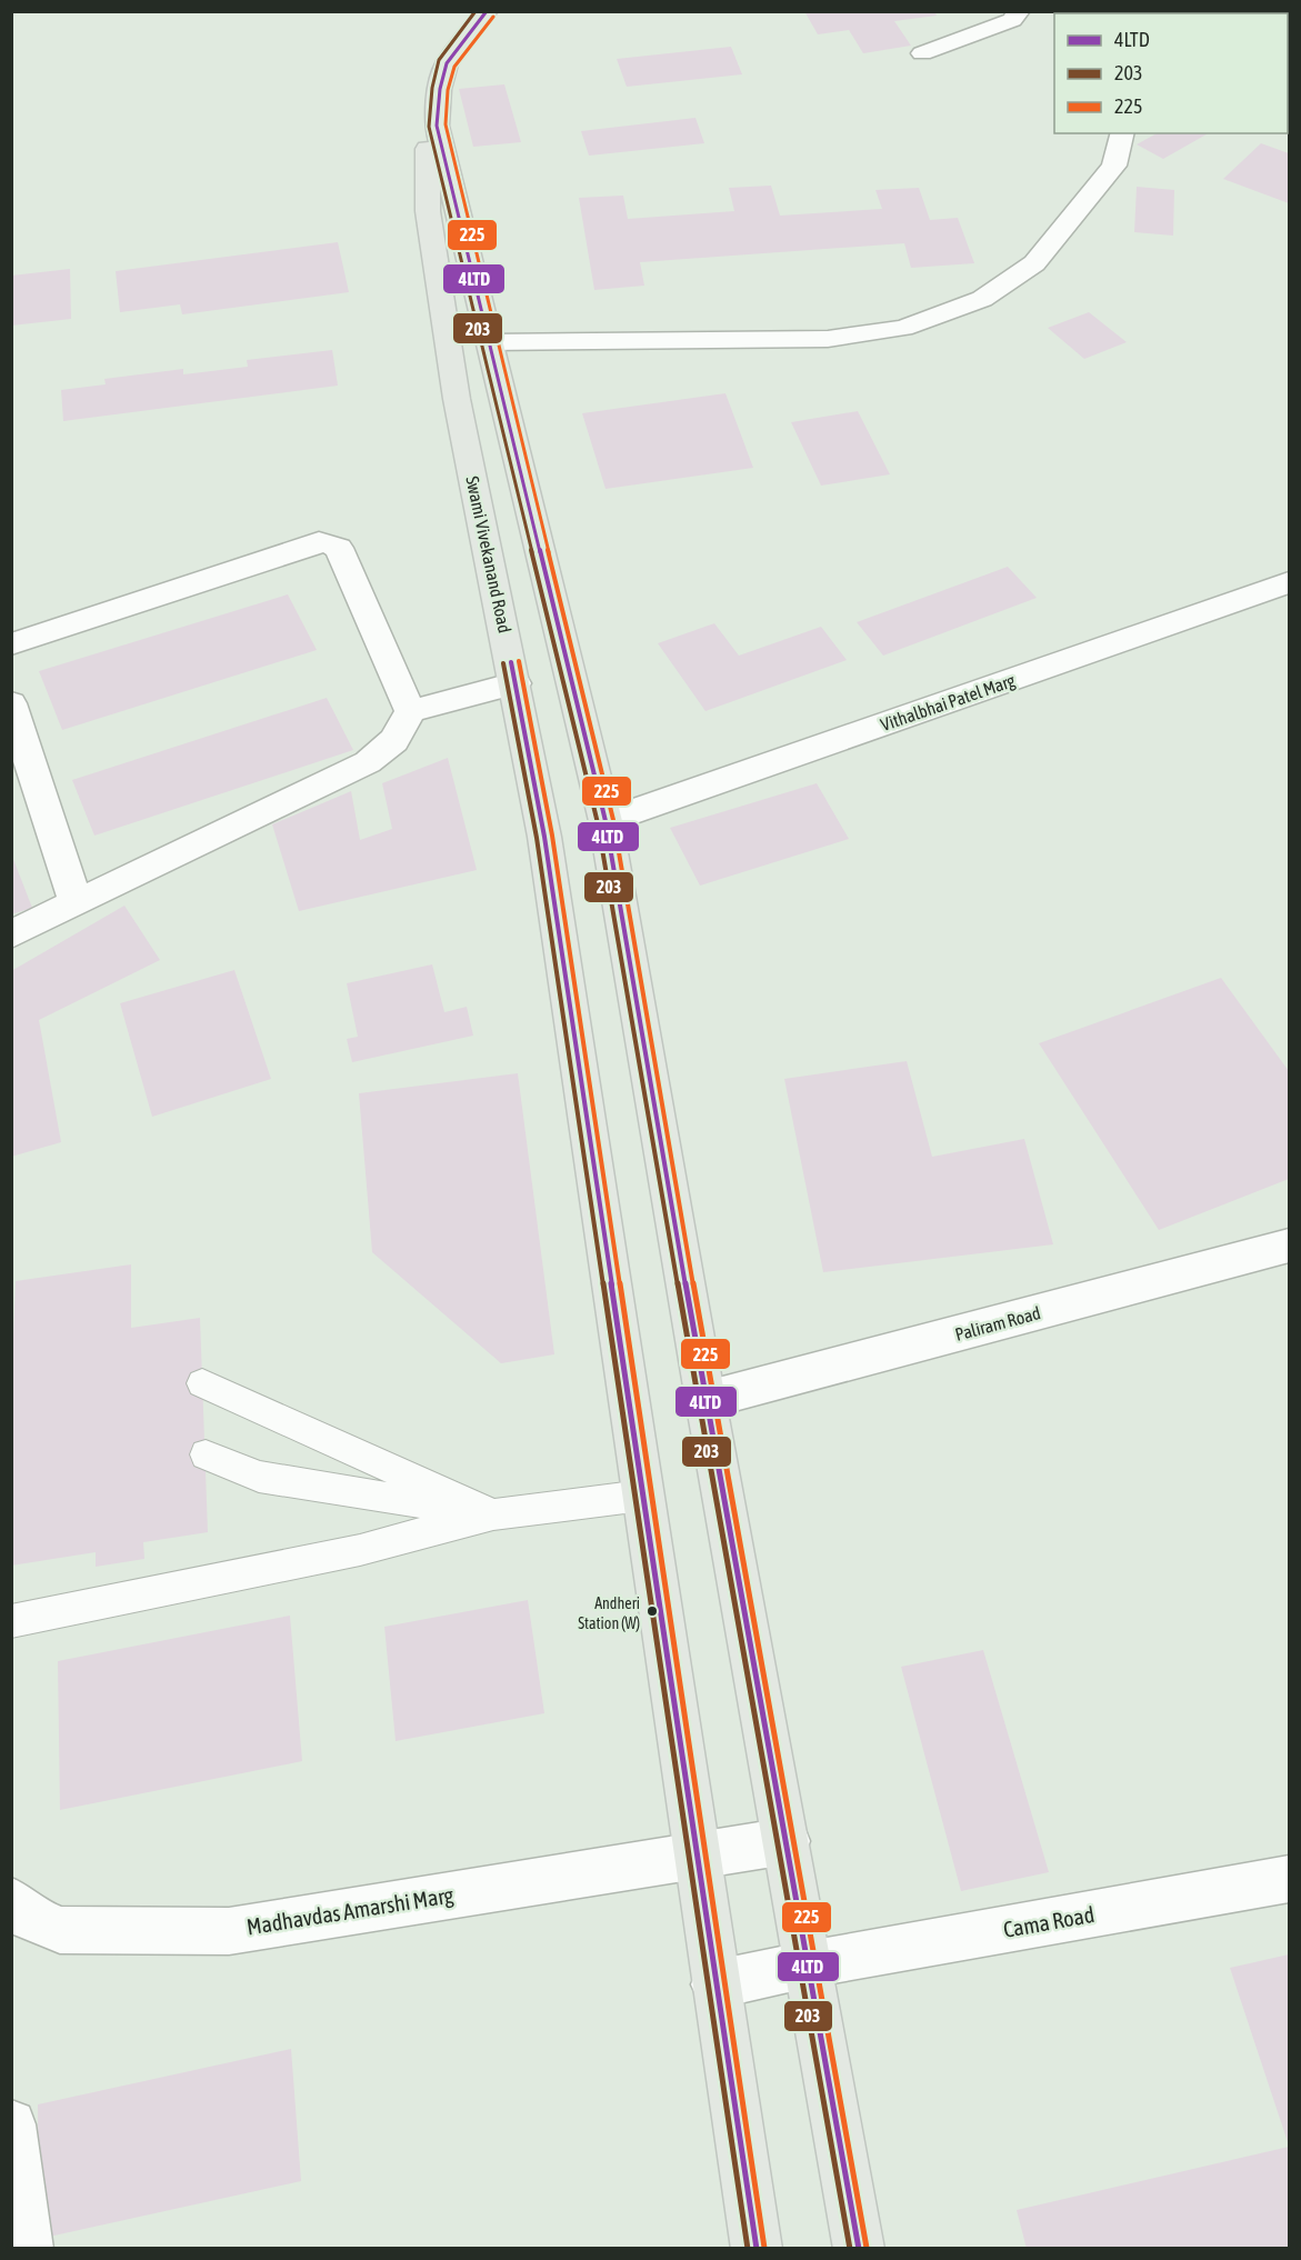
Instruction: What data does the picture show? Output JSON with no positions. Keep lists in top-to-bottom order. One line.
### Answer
{"streets":{"main road":["Swami Vivekanand Road"],"street":["Vithalbhai Patel Marg","Paliram Road","Madhavdas Amarshi Marg","Cama Road"]},"crossings":[["Swami Vivekanand Road","Madhavdas Amarshi Marg"],["Swami Vivekanand Road","Cama Road"]],"places":["Andheri Station (W)"],"lines":["transit line 4LTD","transit line 203","transit line 225"],"legend":["4LTD","203","225"]}
